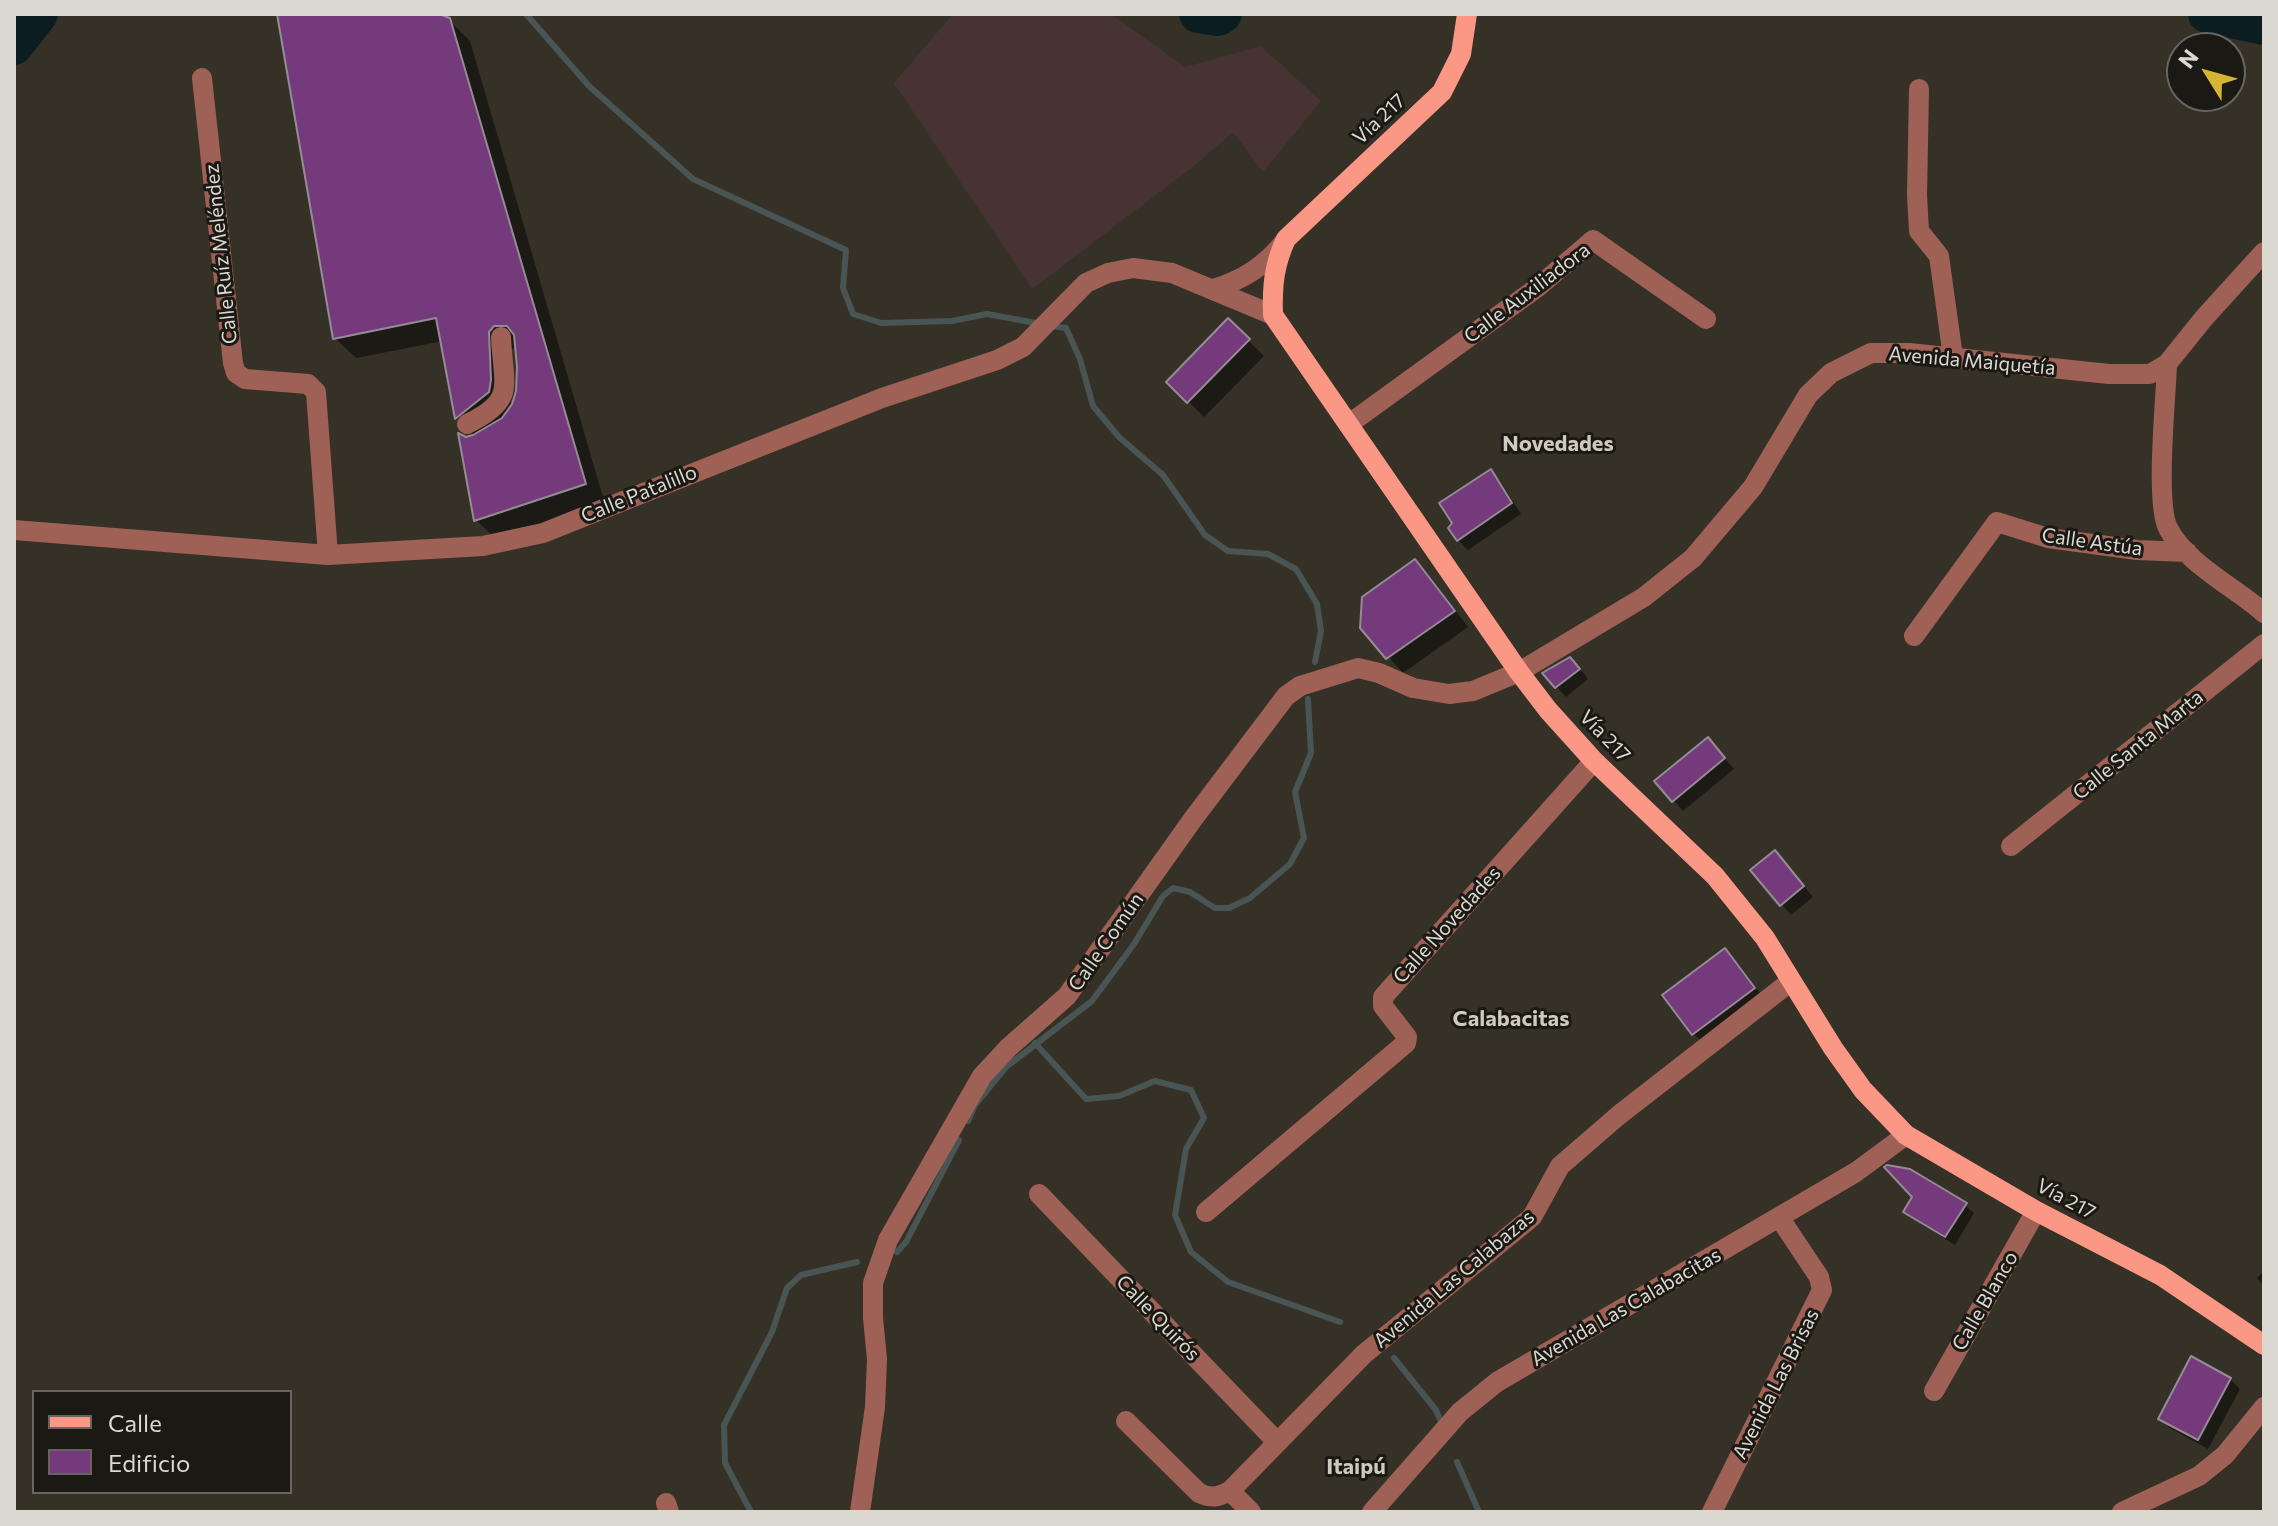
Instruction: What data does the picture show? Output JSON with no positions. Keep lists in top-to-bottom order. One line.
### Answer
{"streets":{"main road":["Vía 217"],"street":["Calle Ruíz Meléndez","Calle Auxiliadora","Avenida Maiquetía","Calle Patalillo","Calle Astúa","Calle Santa Marta","Calle Novedades","Calle Común","Avenida Las Calabazas","Calle Blanco","Avenida Las Calabacitas","Calle Quirós","Avenida Las Brisas"]},"crossings":[["Vía 217","Calle Auxiliadora"],["Vía 217","Avenida Maiquetía"],["Vía 217","Calle Patalillo"],["Vía 217","Calle Novedades"],["Vía 217","Calle Común"],["Vía 217","Avenida Las Calabazas"],["Vía 217","Calle Blanco"],["Vía 217","Avenida Las Calabacitas"],["Calle Ruíz Meléndez","Calle Patalillo"],["Avenida Maiquetía","Calle Común"],["Avenida Las Calabazas","Calle Quirós"],["Avenida Las Calabacitas","Avenida Las Brisas"]],"districts":["Novedades","Calabacitas","Itaipú"],"legend":["Calle","Edificio"],"north":"top left"}
